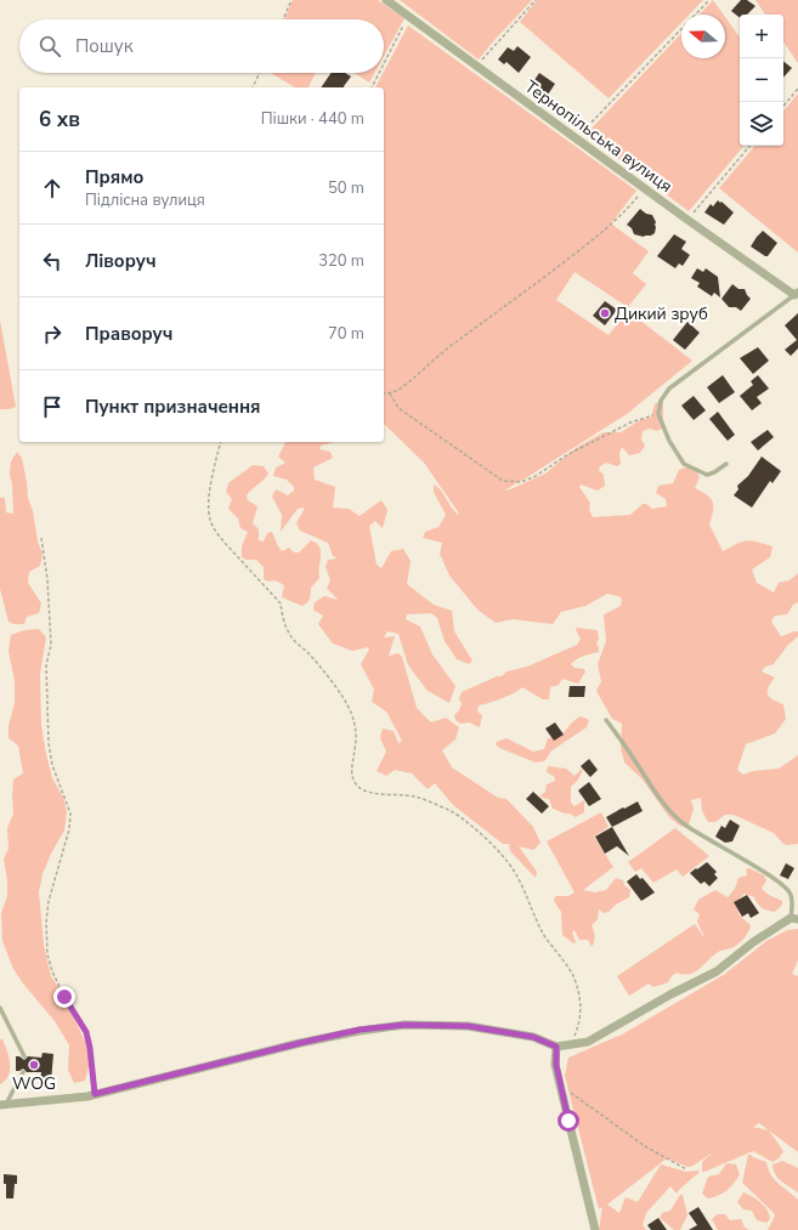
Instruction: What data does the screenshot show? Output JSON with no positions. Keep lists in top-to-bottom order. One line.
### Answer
{"streets":{"street":["Тернопільська вулиця"]},"places":["Дикий зруб","WOG"],"north":"left","page":{"map_buttons":["+","−"],"search":"Пошук","heading":["6 хв","Пішки · 440 m"],"list":[["Прямо","Підлісна вулиця","50 m"],["Ліворуч","320 m"],["Праворуч","70 m"],"Пункт призначення"]}}
